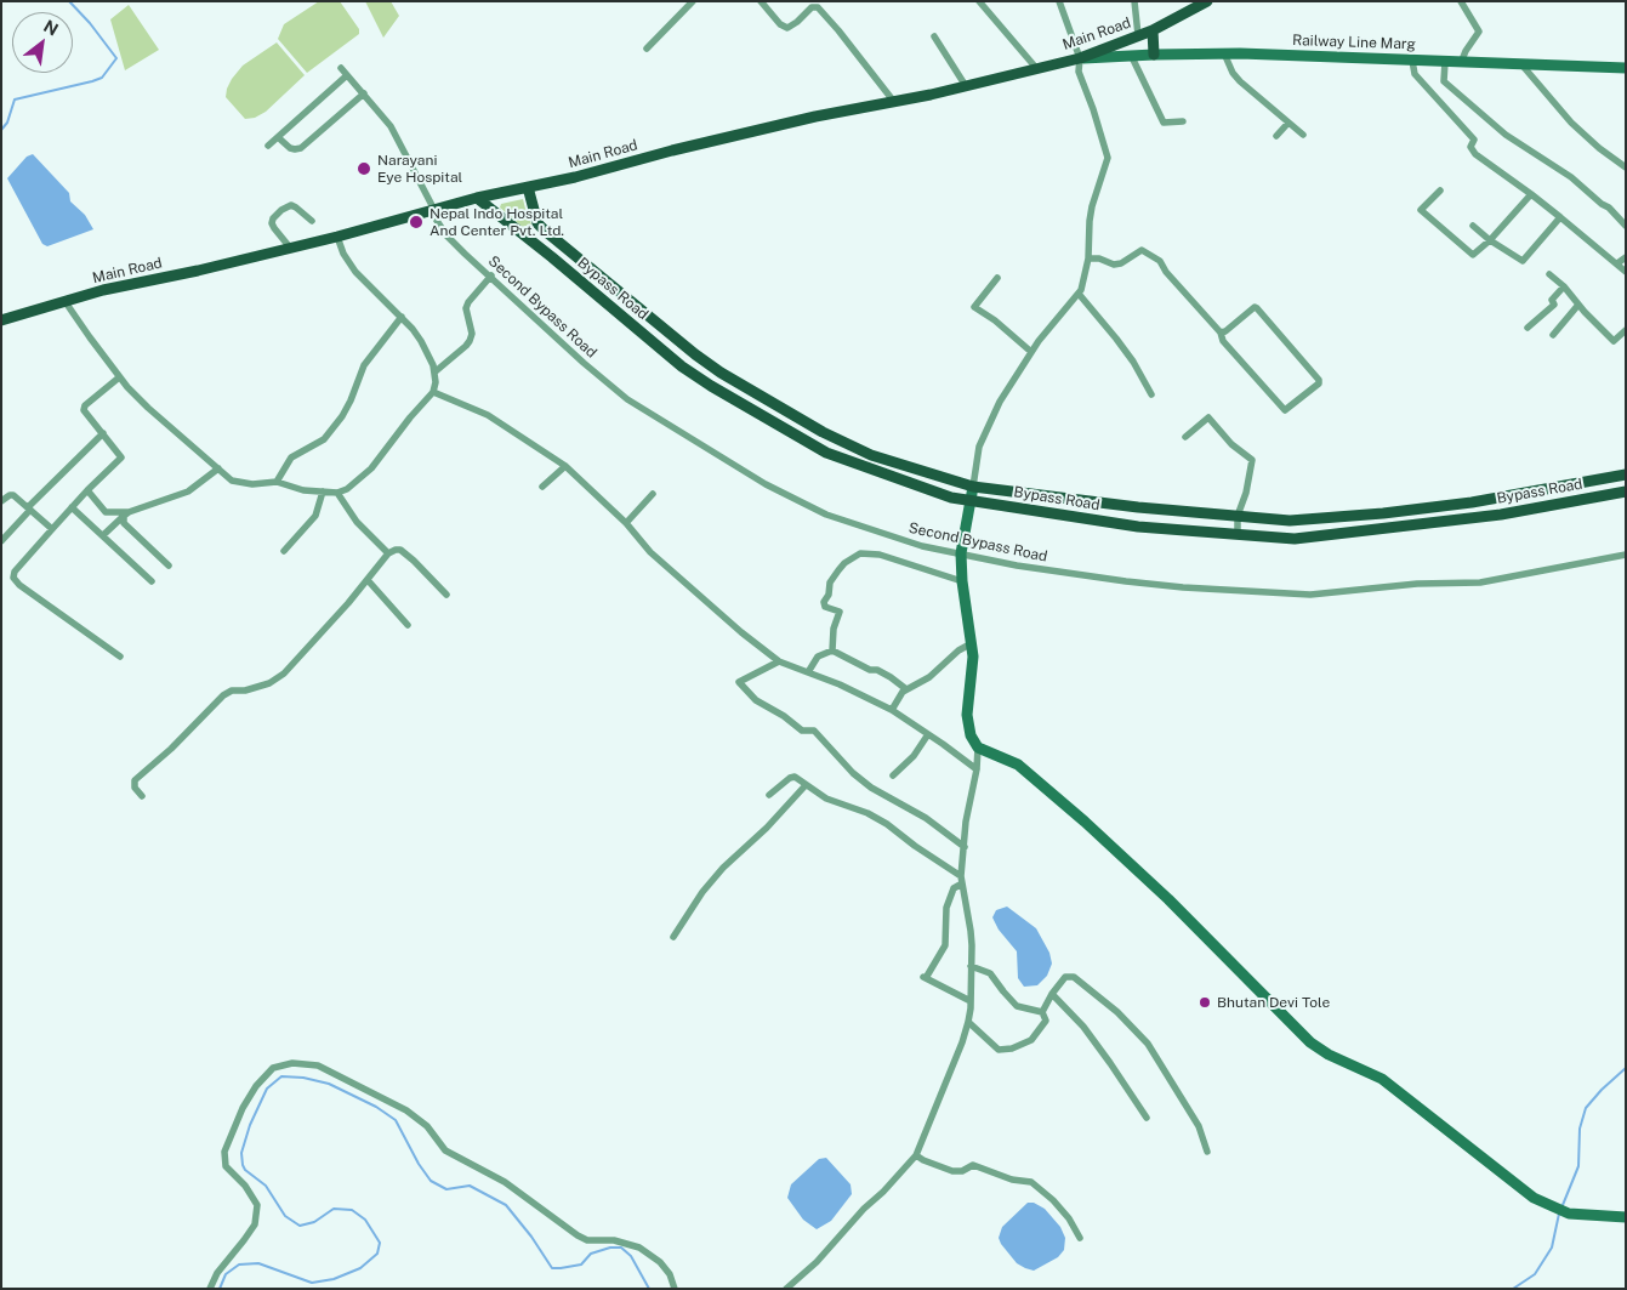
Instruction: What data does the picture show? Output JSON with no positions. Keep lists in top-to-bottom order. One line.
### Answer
{"streets":{"main road":["Main Road","Bypass Road"],"street":["Railway Line Marg","Second Bypass Road"]},"crossings":[["Main Road","Railway Line Marg"],["Main Road","Bypass Road"],["Main Road","Second Bypass Road"]],"places":["Narayani Eye Hospital","Nepal Indo Hospital And Center Pvt. Ltd.","Bhutan Devi Tole"],"north":"top right"}
